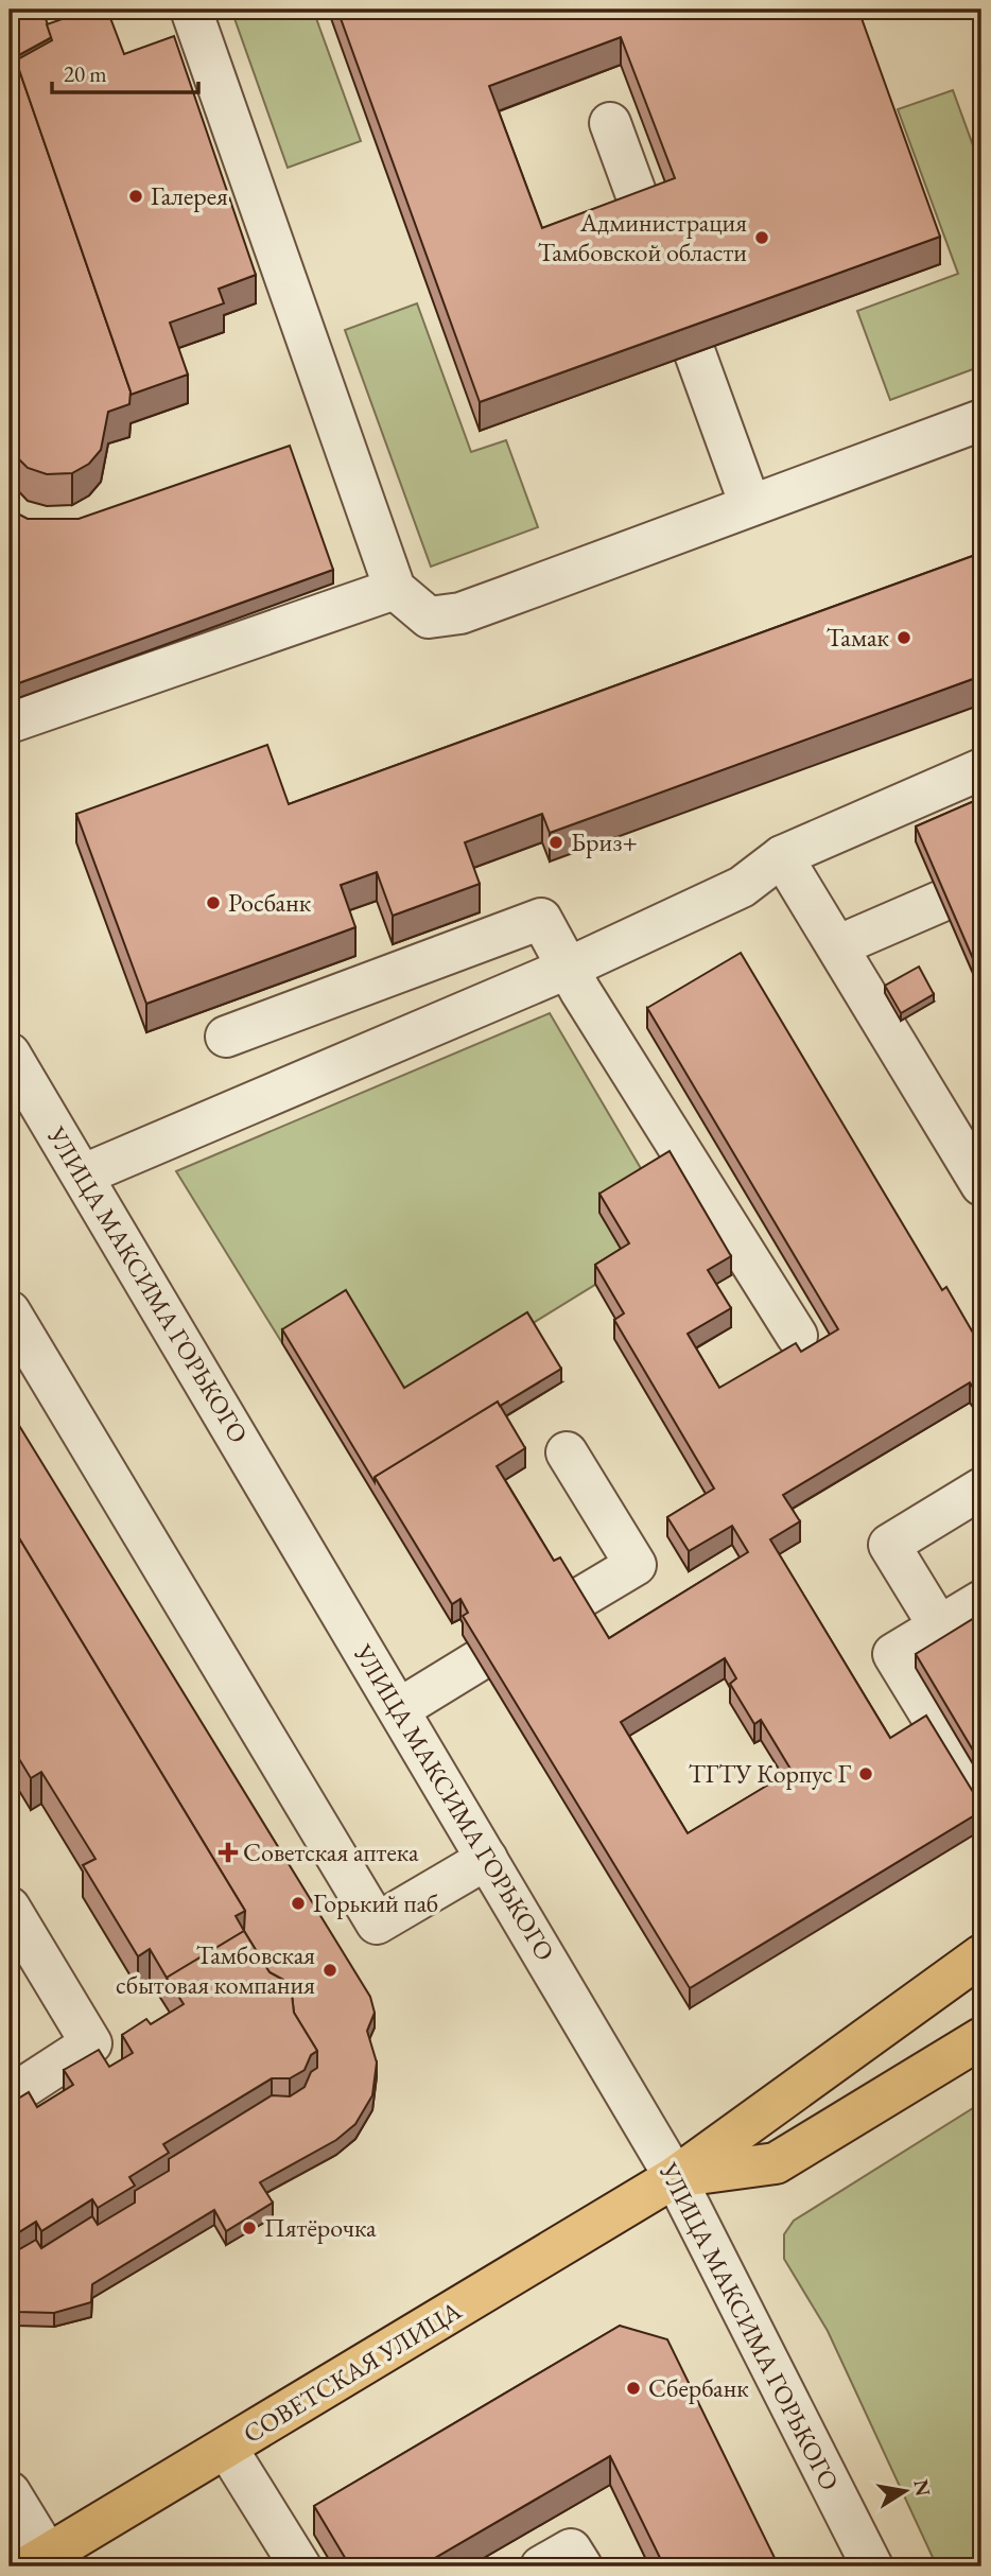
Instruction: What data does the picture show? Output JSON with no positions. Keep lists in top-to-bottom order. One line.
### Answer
{"streets":{"main road":["СОВЕТСКАЯ УЛИЦА"],"street":["УЛИЦА МАКСИМА ГОРЬКОГО"]},"crossings":[["УЛИЦА МАКСИМА ГОРЬКОГО","СОВЕТСКАЯ УЛИЦА"]],"places":{"other":["Галерея","Администрация Тамбовской области","Тамак","Бриз+","Росбанк","ТГТУ Корпус Г","Горький паб","Тамбовская сбытовая компания","Пятёрочка","Сбербанк"],"health":["Советская аптека"]},"scale_bar":"20 m","north":"right"}
